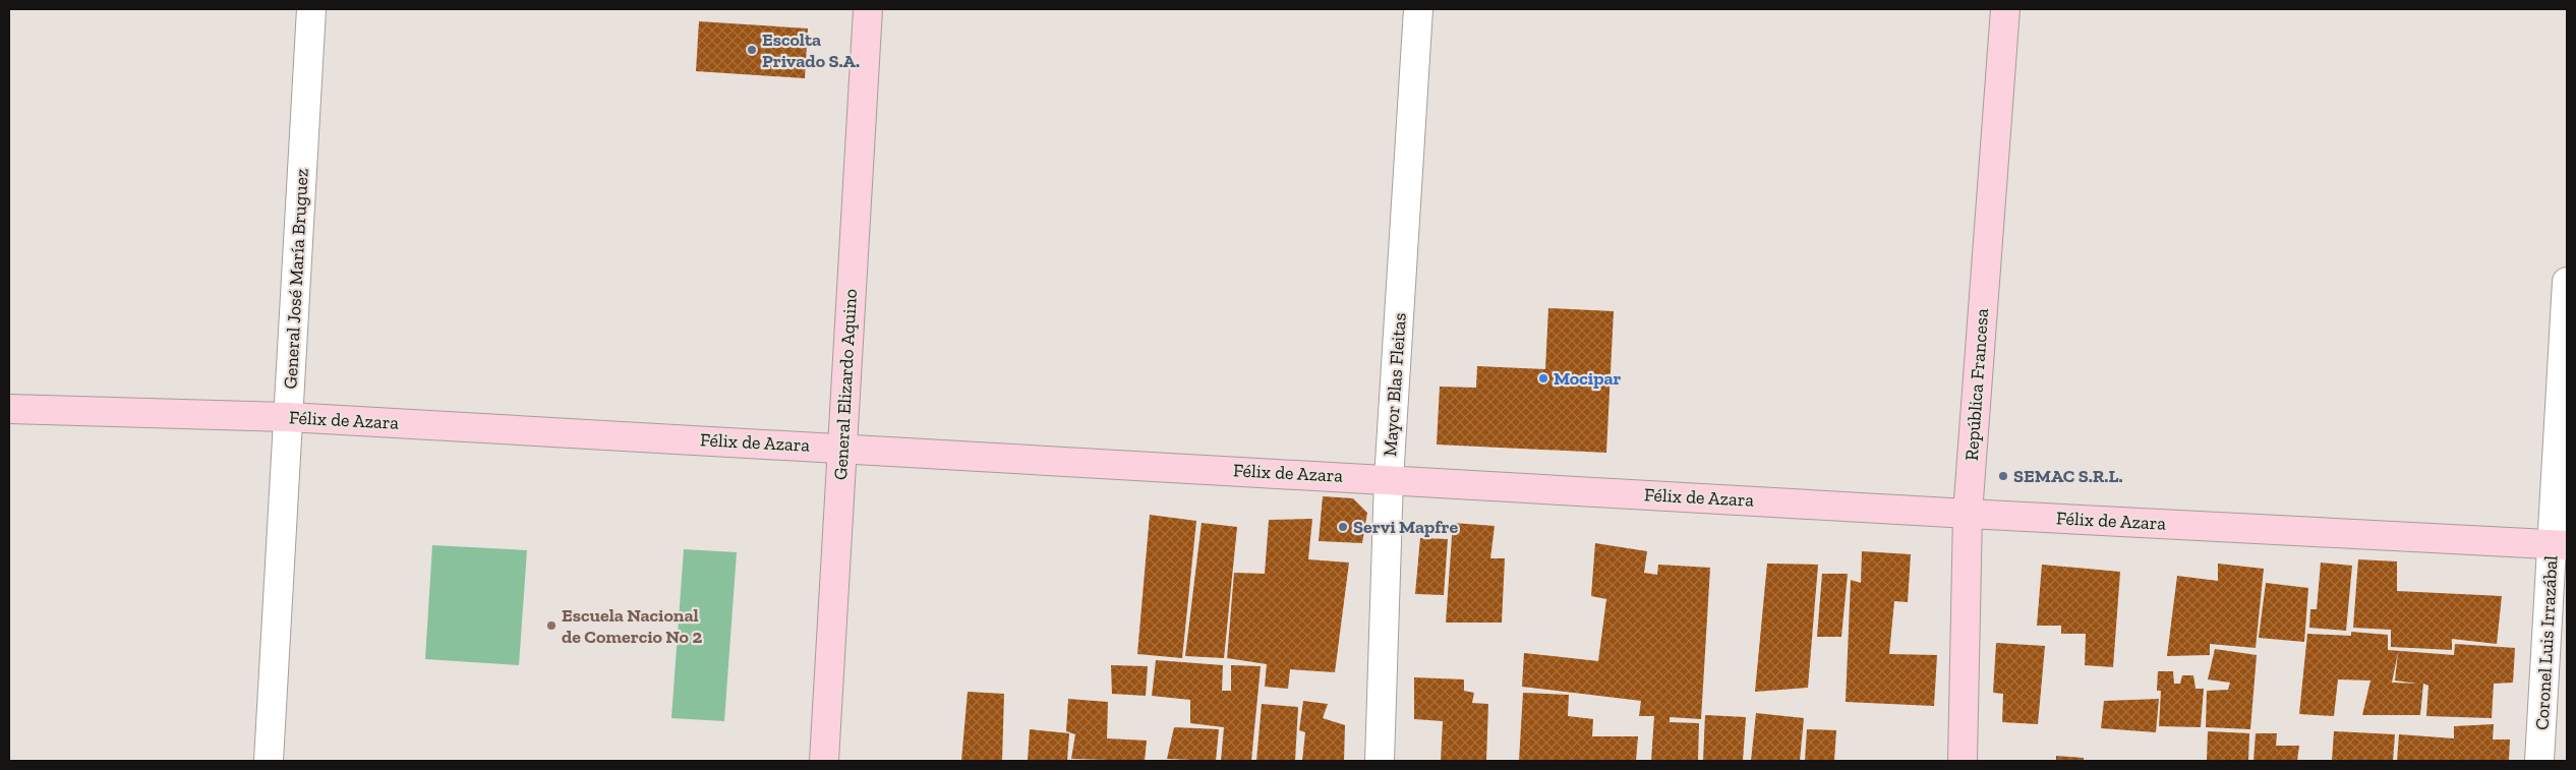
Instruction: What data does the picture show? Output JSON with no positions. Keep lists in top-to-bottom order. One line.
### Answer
{"streets":{"street":["General José María Bruguez","General Elizardo Aquino","Mayor Blas Fleitas","República Francesa","Félix de Azara","Coronel Luis Irrazábal"]},"crossings":[["General José María Bruguez","Félix de Azara"],["General Elizardo Aquino","Félix de Azara"],["Mayor Blas Fleitas","Félix de Azara"],["República Francesa","Félix de Azara"],["Félix de Azara","Coronel Luis Irrazábal"]],"places":["Escolta Privado S.A.","Mocipar","SEMAC S.R.L.","Servi Mapfre","Escuela Nacional de Comercio No 2"]}
